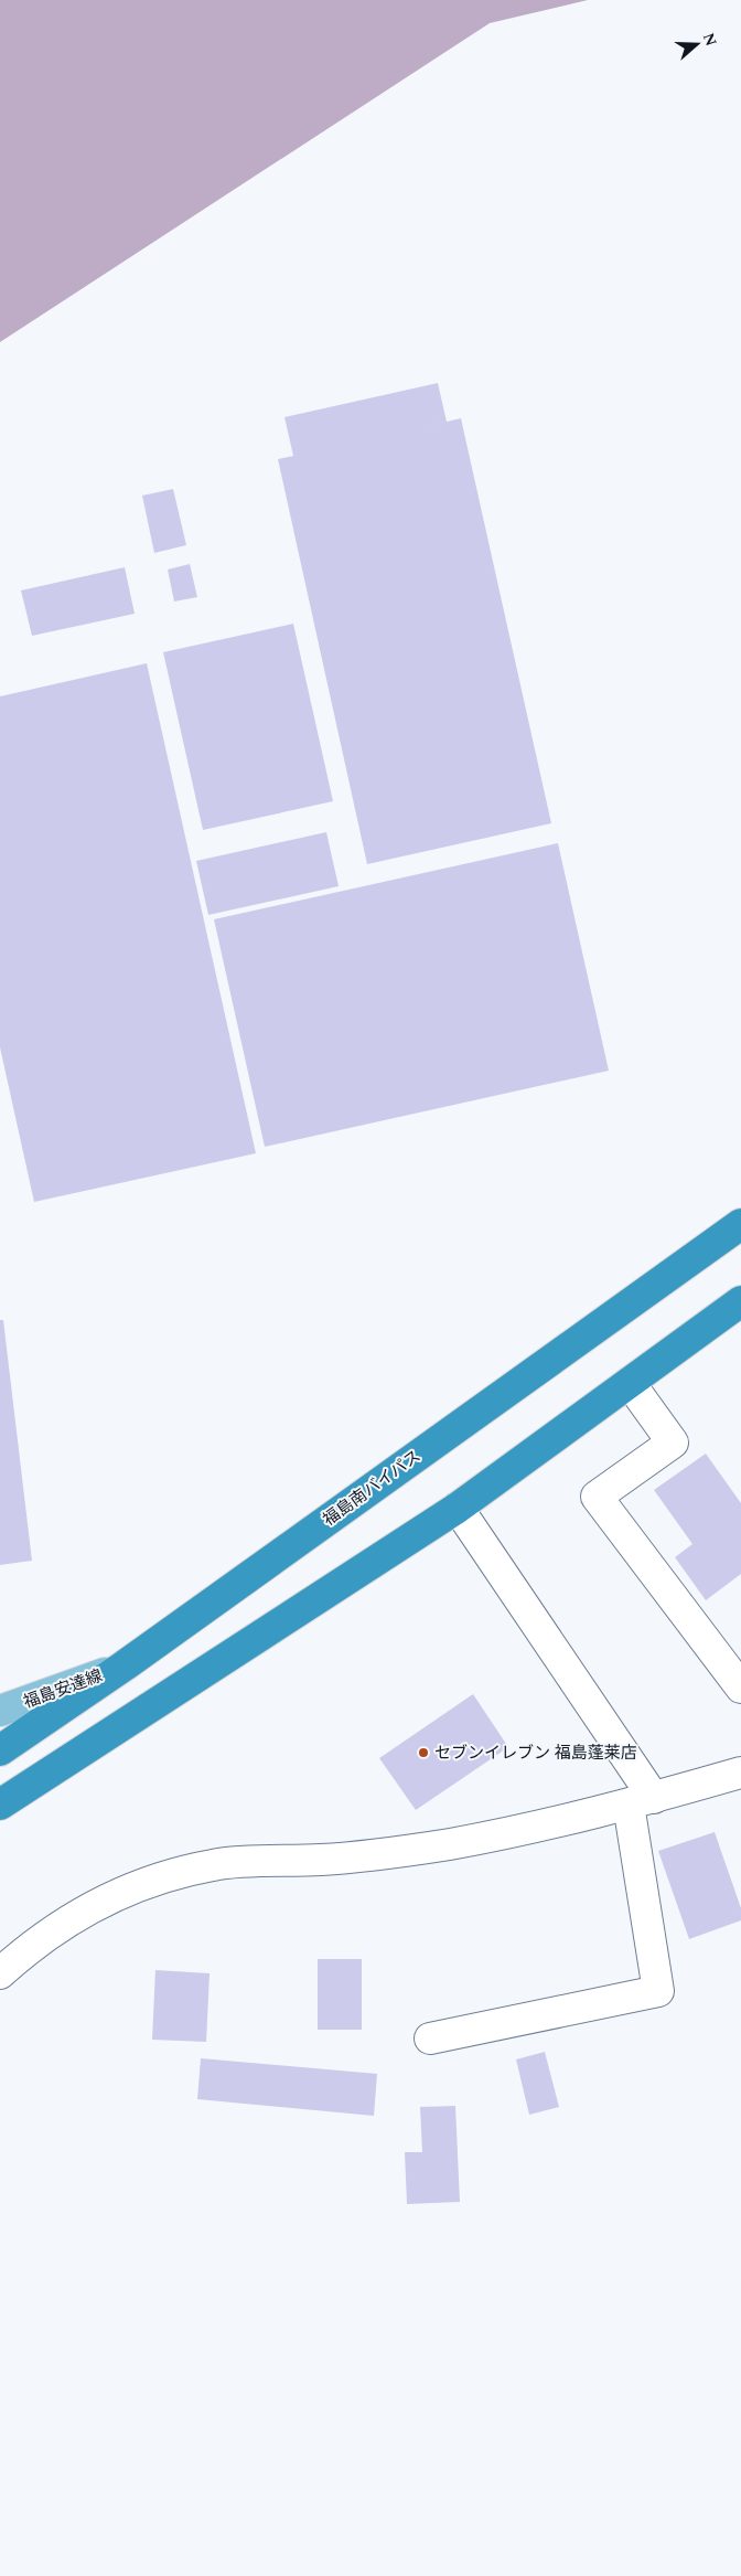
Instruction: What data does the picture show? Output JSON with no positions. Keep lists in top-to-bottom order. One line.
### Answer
{"streets":{"highway":["福島南バイパス"],"main road":["福島安達線"]},"crossings":[["福島南バイパス","福島安達線"]],"places":["セブンイレブン 福島蓬莱店"],"north":"right"}
